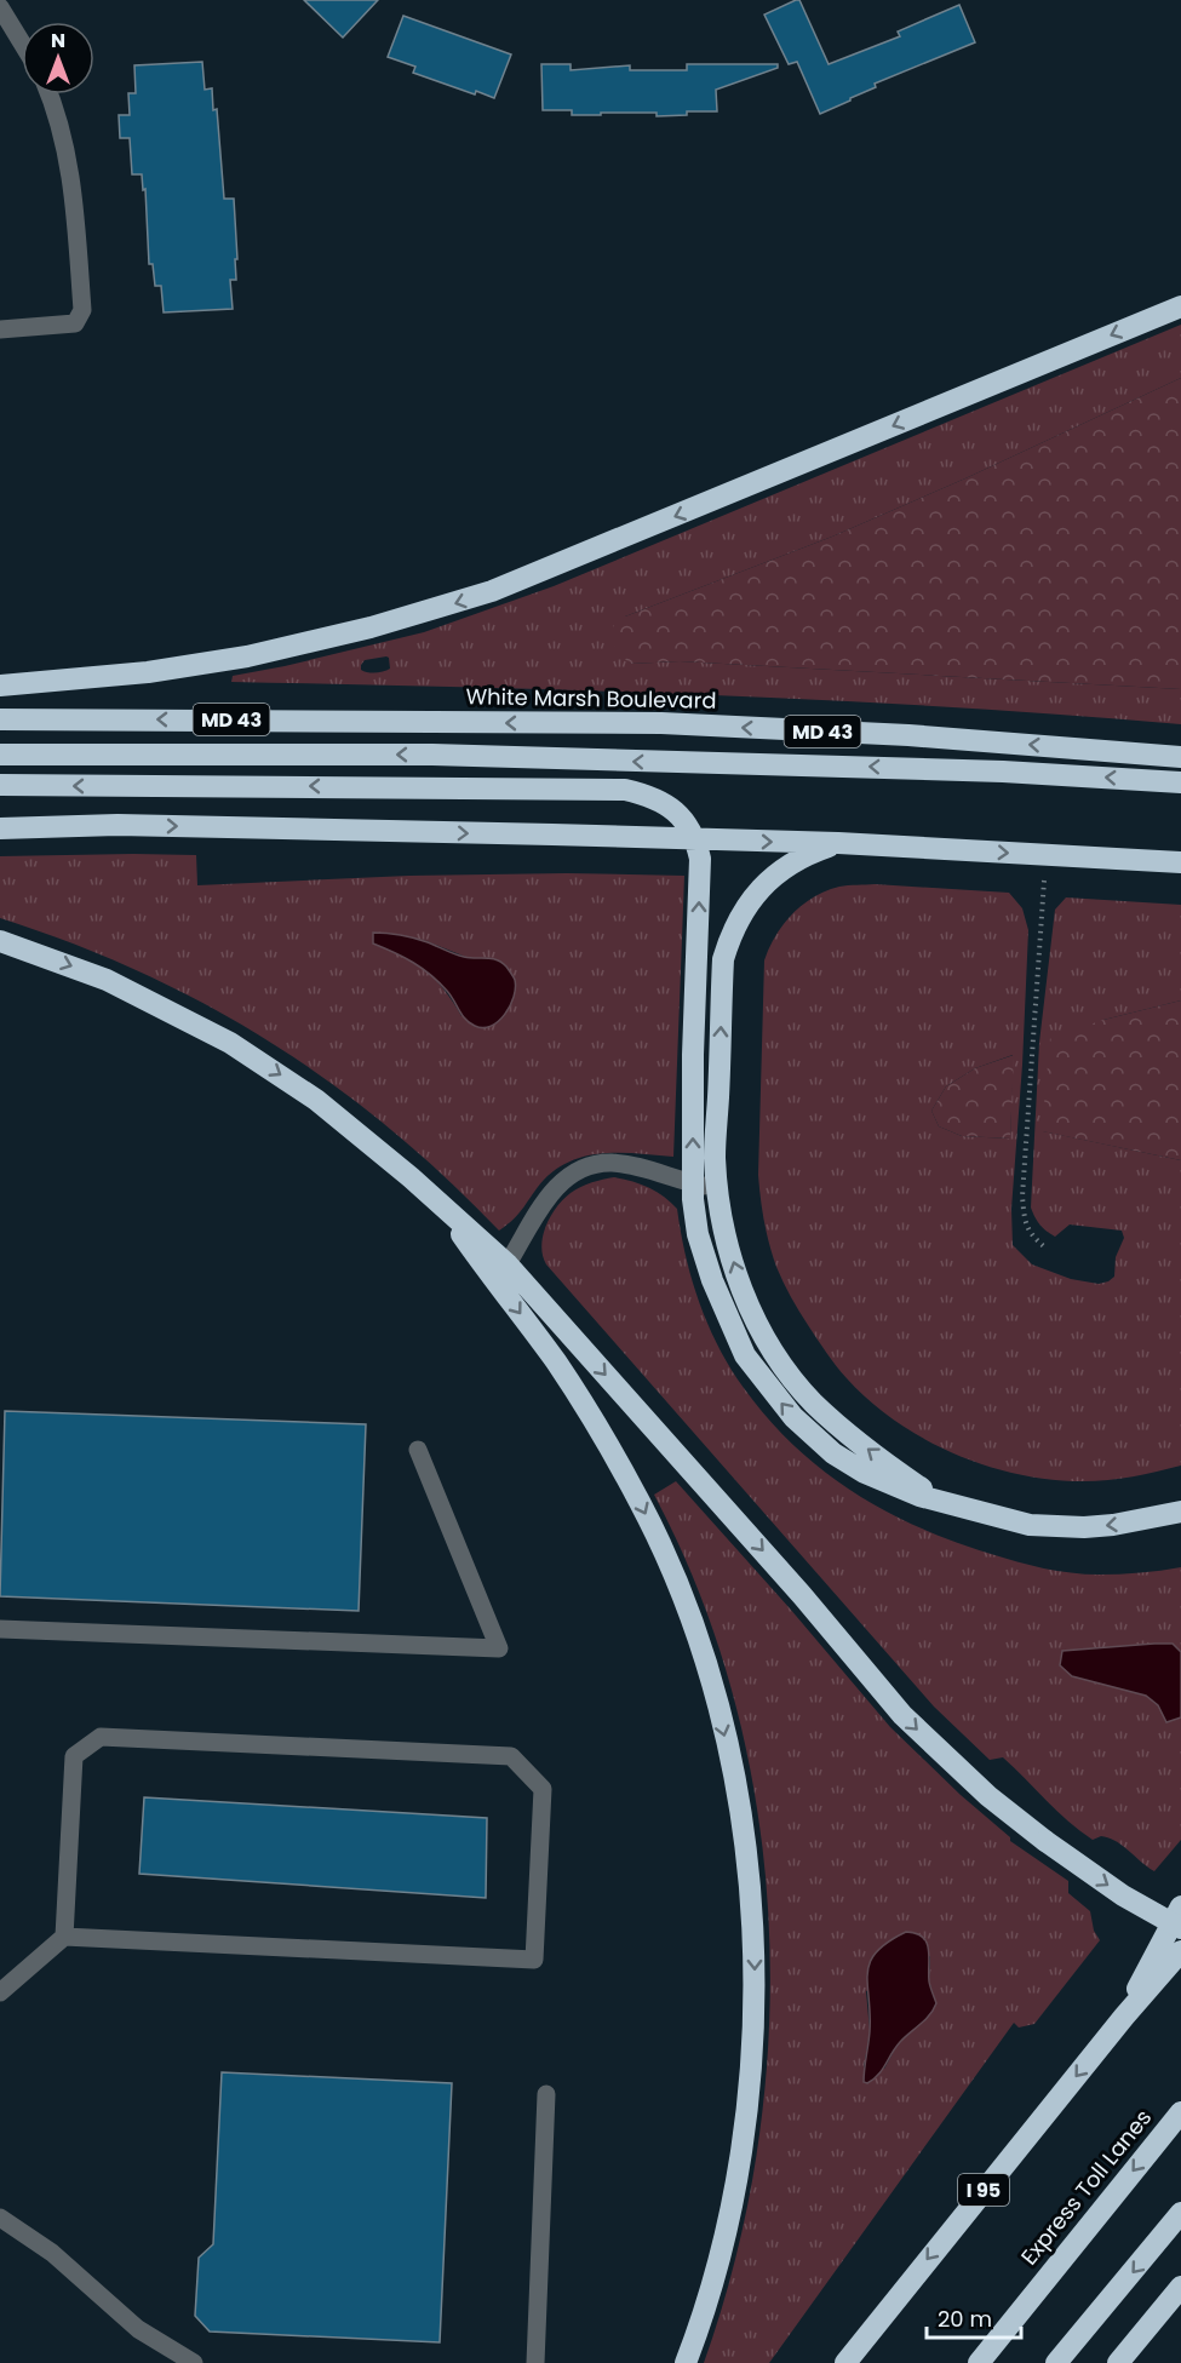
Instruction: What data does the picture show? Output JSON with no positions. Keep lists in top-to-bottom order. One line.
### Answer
{"streets":{"highway":["White Marsh Boulevard","MD 43","Express Toll Lanes","I 95"]},"scale_bar":"20 m","north":"top"}
